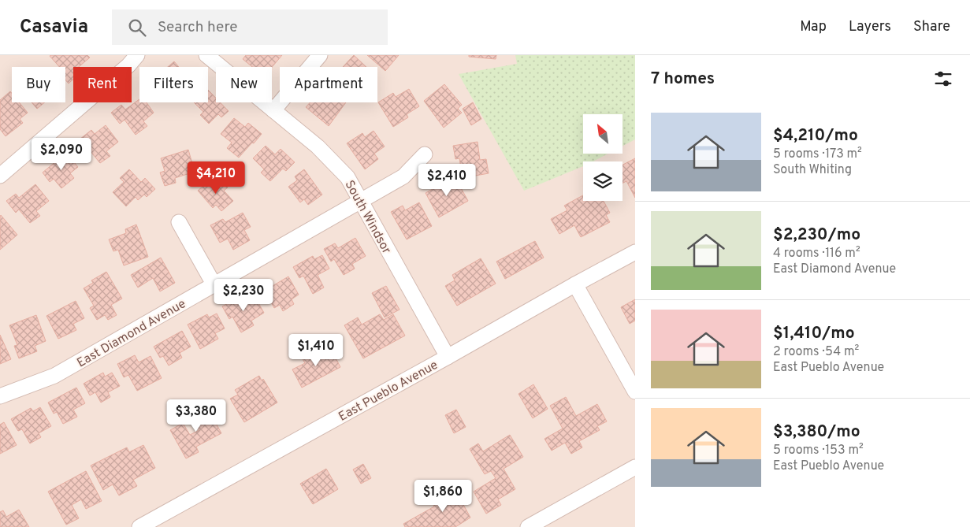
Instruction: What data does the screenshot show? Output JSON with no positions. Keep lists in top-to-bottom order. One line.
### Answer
{"streets":{"street":["South Windsor","East Diamond Avenue","East Pueblo Avenue"]},"crossings":[["South Windsor","East Diamond Avenue"],["South Windsor","East Pueblo Avenue"]],"north":"top left","page":{"header":"Casavia","search":"Search here","nav":["Map","Layers","Share"],"heading":"7 homes","chip":["Buy","Rent","Filters","New","Apartment"],"list":[{"name":"$4,210/mo","note":"5 rooms · 173 m² · South Whiting"},{"name":"$2,230/mo","note":"4 rooms · 116 m² · East Diamond Avenue"},{"name":"$1,410/mo","note":"2 rooms · 54 m² · East Pueblo Avenue"},{"name":"$3,380/mo","note":"5 rooms · 153 m² · East Pueblo Avenue"}],"price":["$2,090","$4,210","$2,410","$2,230","$1,410","$3,380","$1,860"]}}
